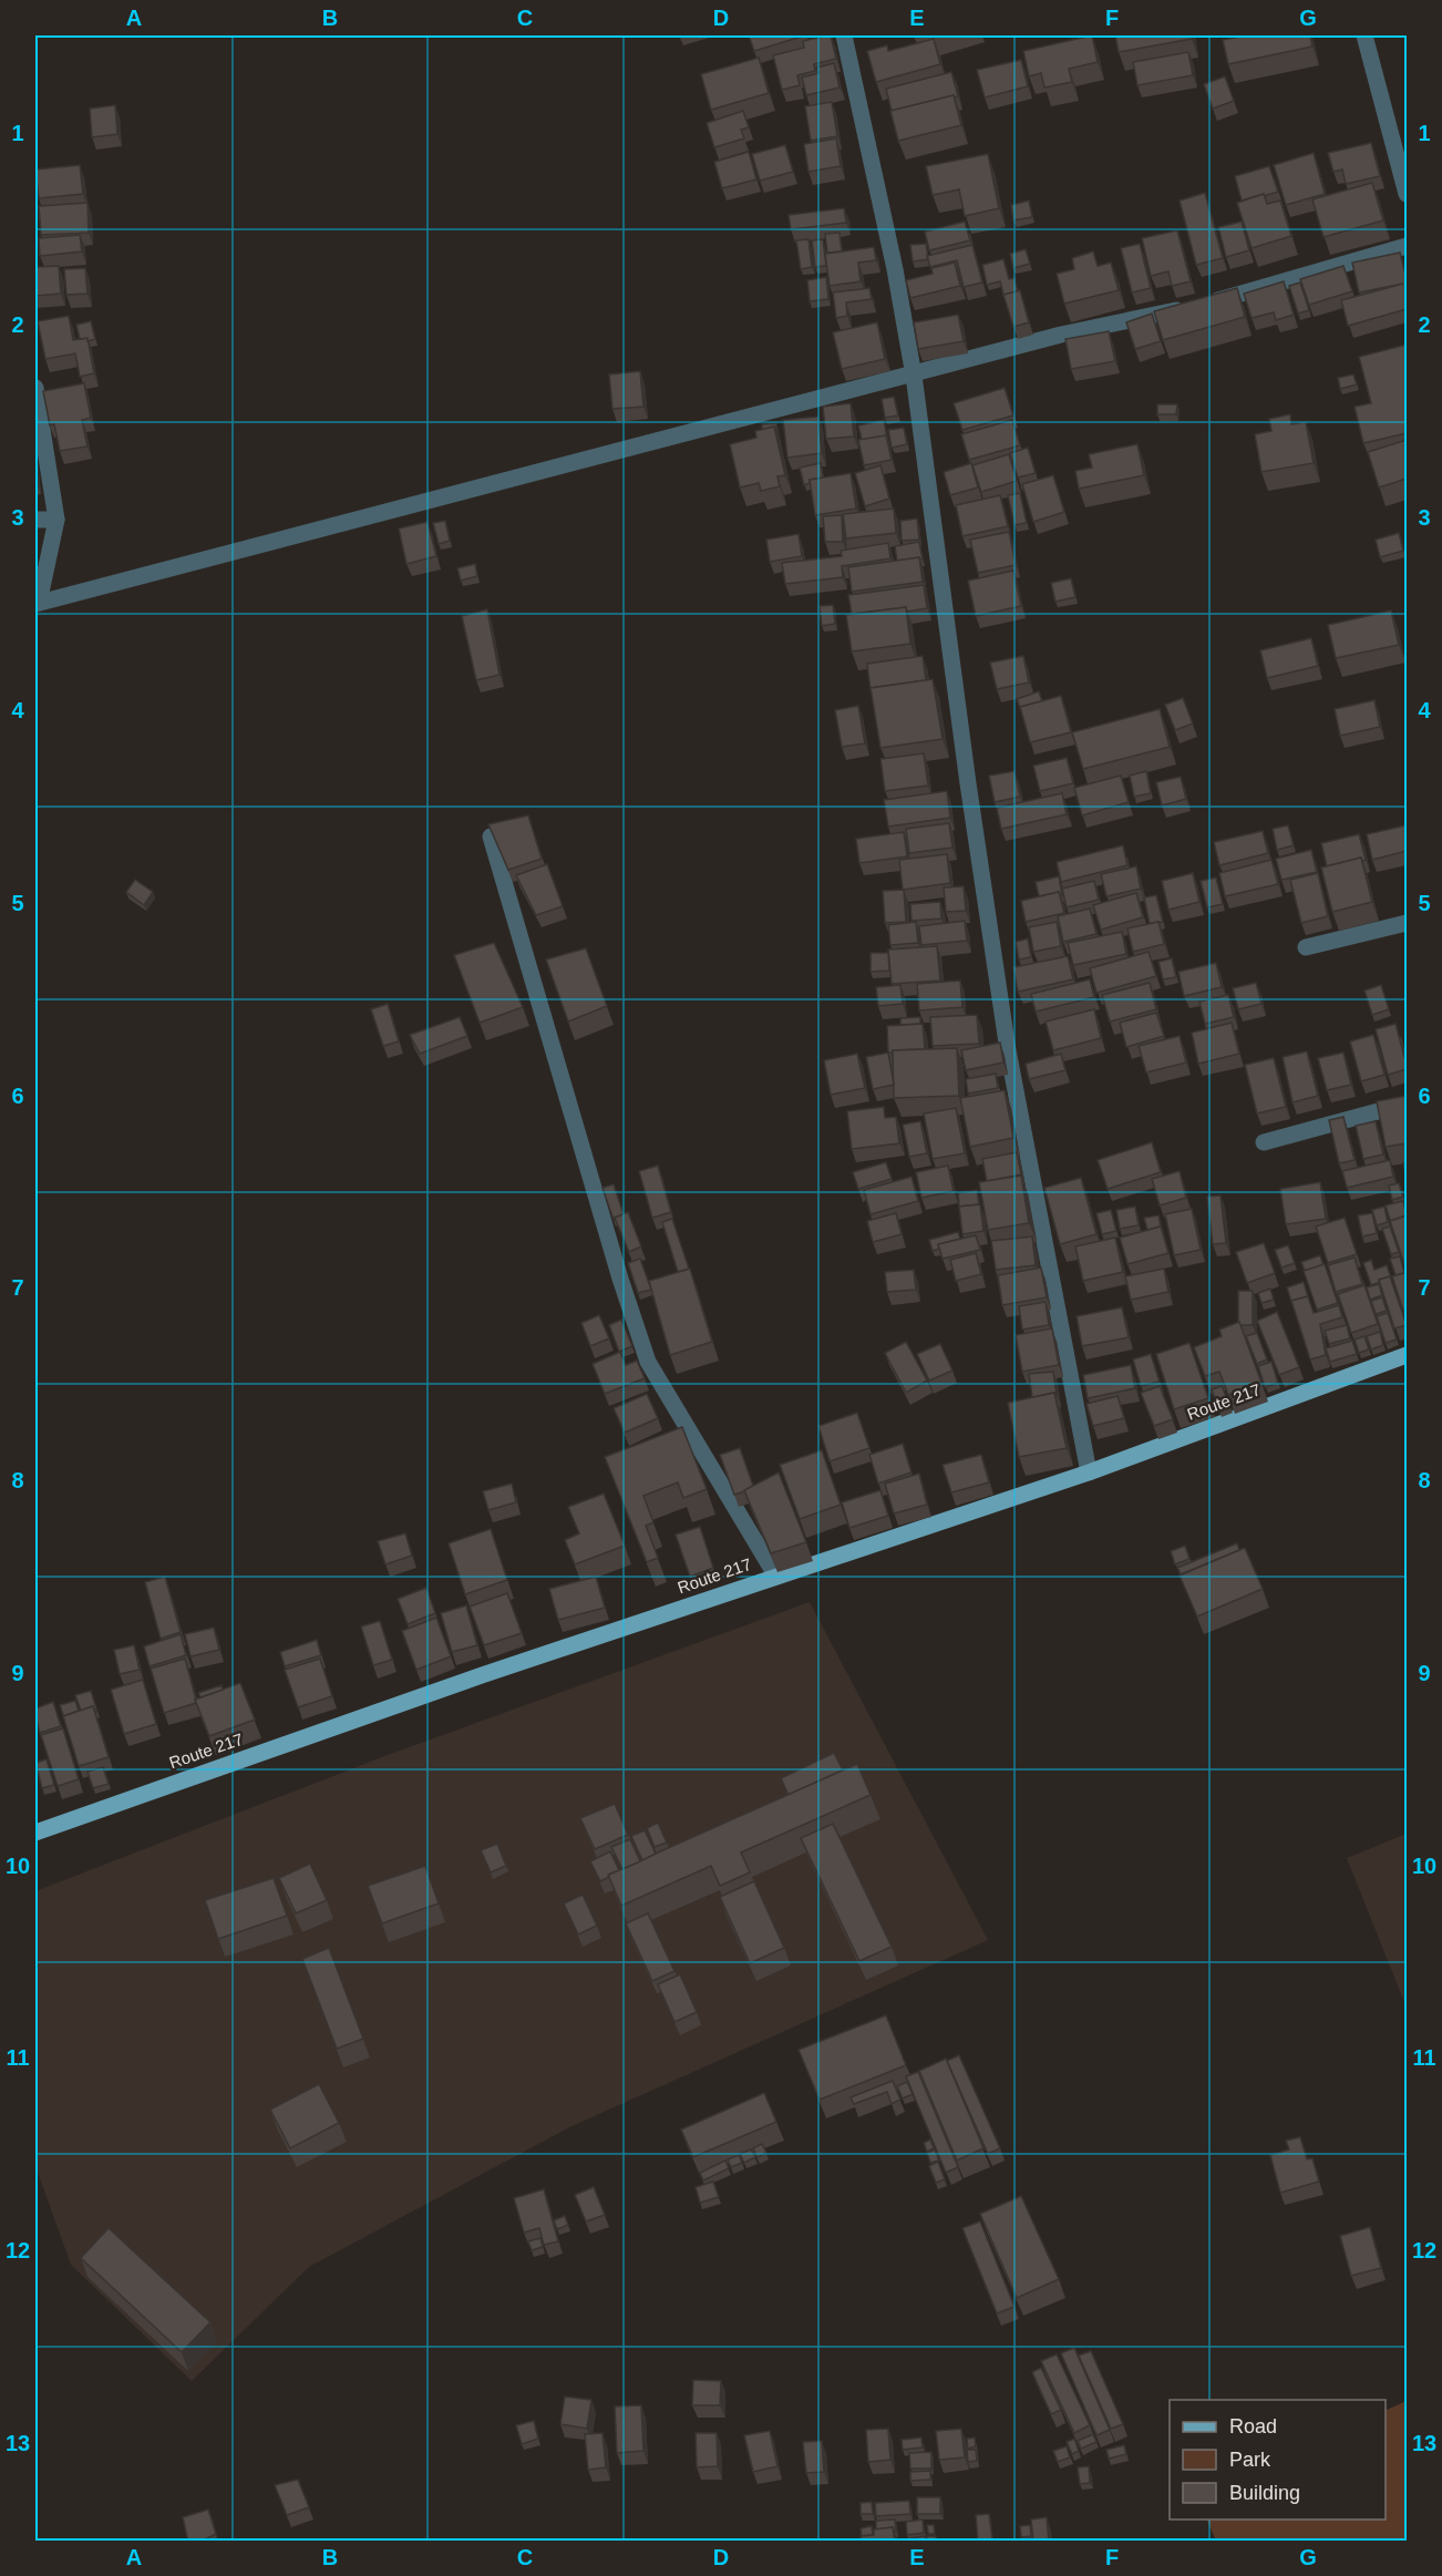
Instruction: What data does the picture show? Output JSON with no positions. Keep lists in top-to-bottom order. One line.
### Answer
{"streets":{"main road":["Route 217"]},"legend":["Road","Park","Building"],"grid":{"columns":["A","B","C","D","E","F","G"],"rows":["1","2","3","4","5","6","7","8","9","10","11","12","13"]}}
